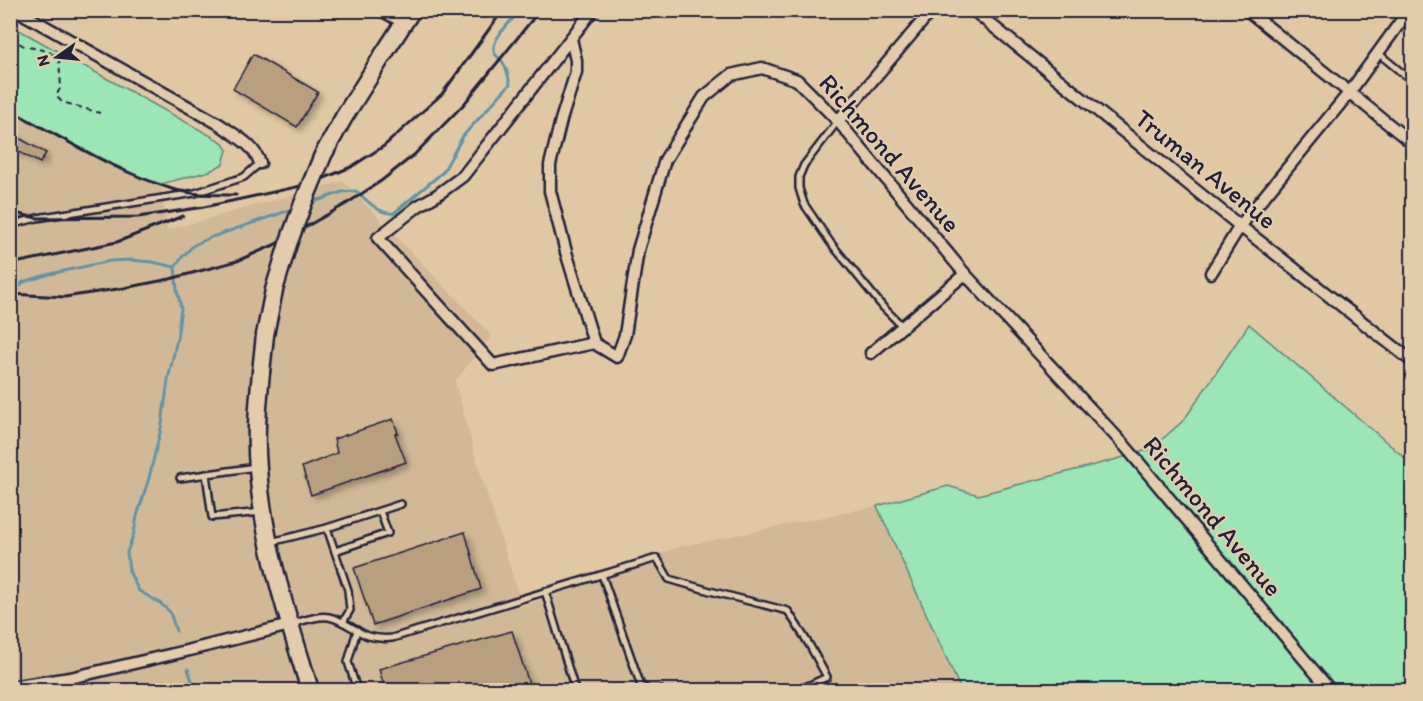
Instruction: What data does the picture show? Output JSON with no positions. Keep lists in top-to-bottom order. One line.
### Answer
{"streets":{"street":["Richmond Avenue","Truman Avenue"]},"north":"left"}
